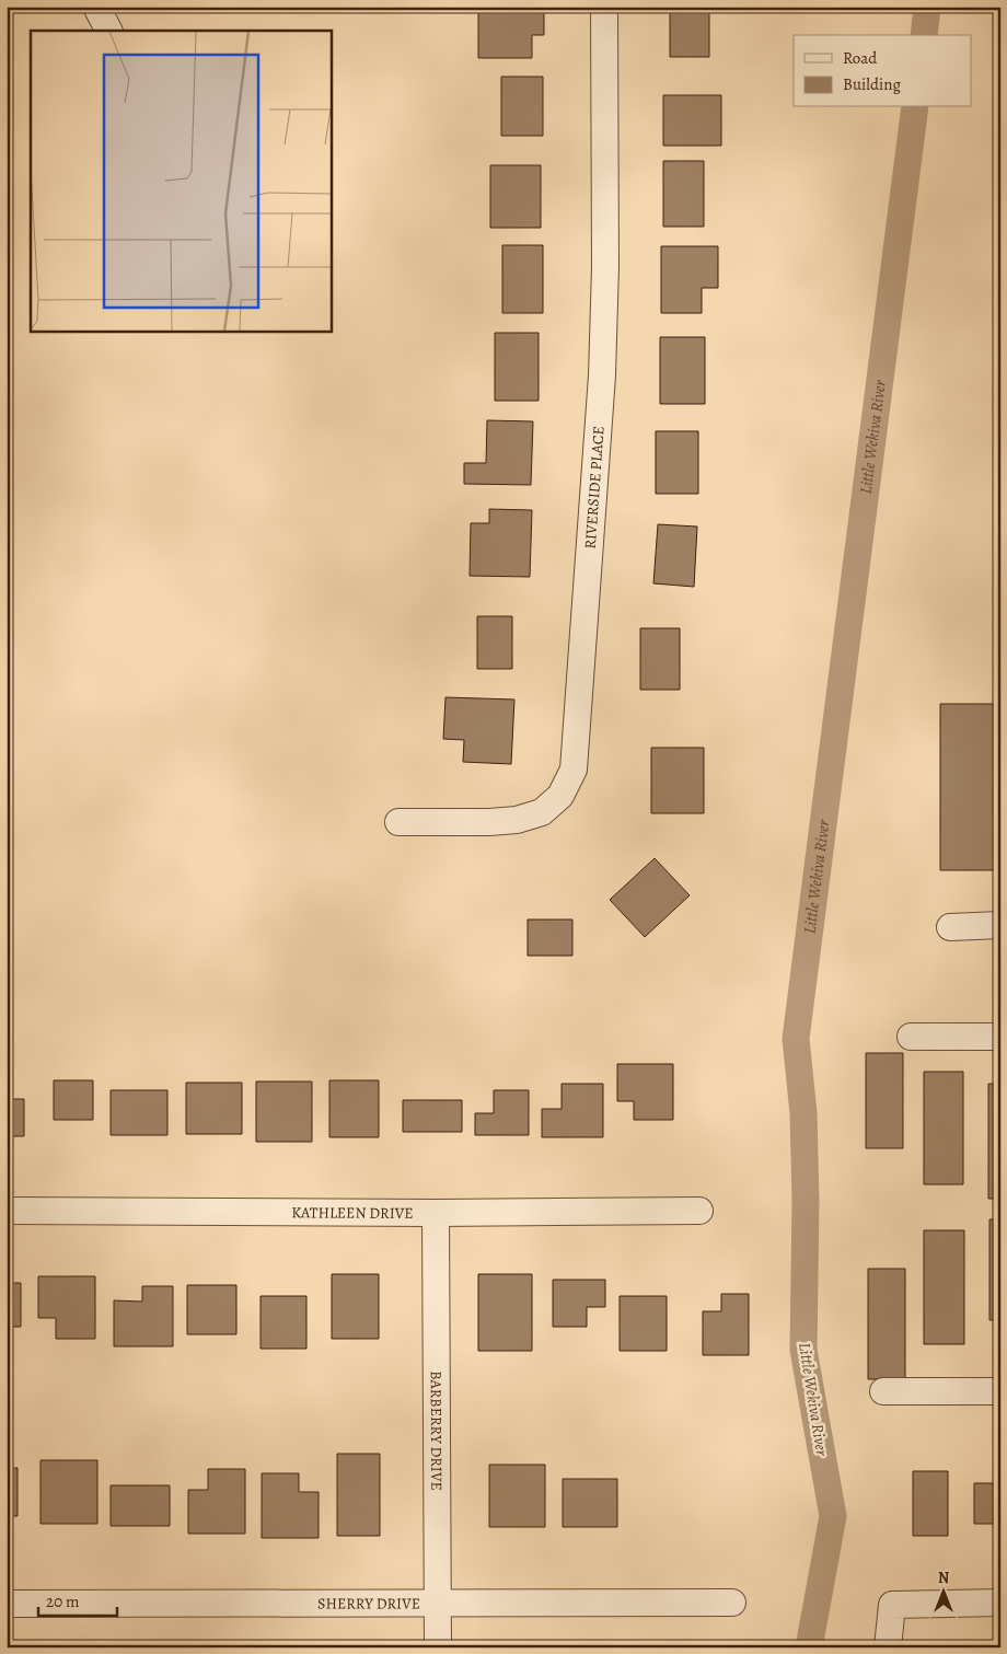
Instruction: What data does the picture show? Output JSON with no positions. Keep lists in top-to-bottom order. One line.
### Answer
{"streets":{"street":["RIVERSIDE PLACE","KATHLEEN DRIVE","BARBERRY DRIVE","SHERRY DRIVE"]},"crossings":[["KATHLEEN DRIVE","BARBERRY DRIVE"],["BARBERRY DRIVE","SHERRY DRIVE"]],"water":["Little Wekiva River"],"legend":["Road","Building"],"scale_bar":"20 m","north":"top"}
